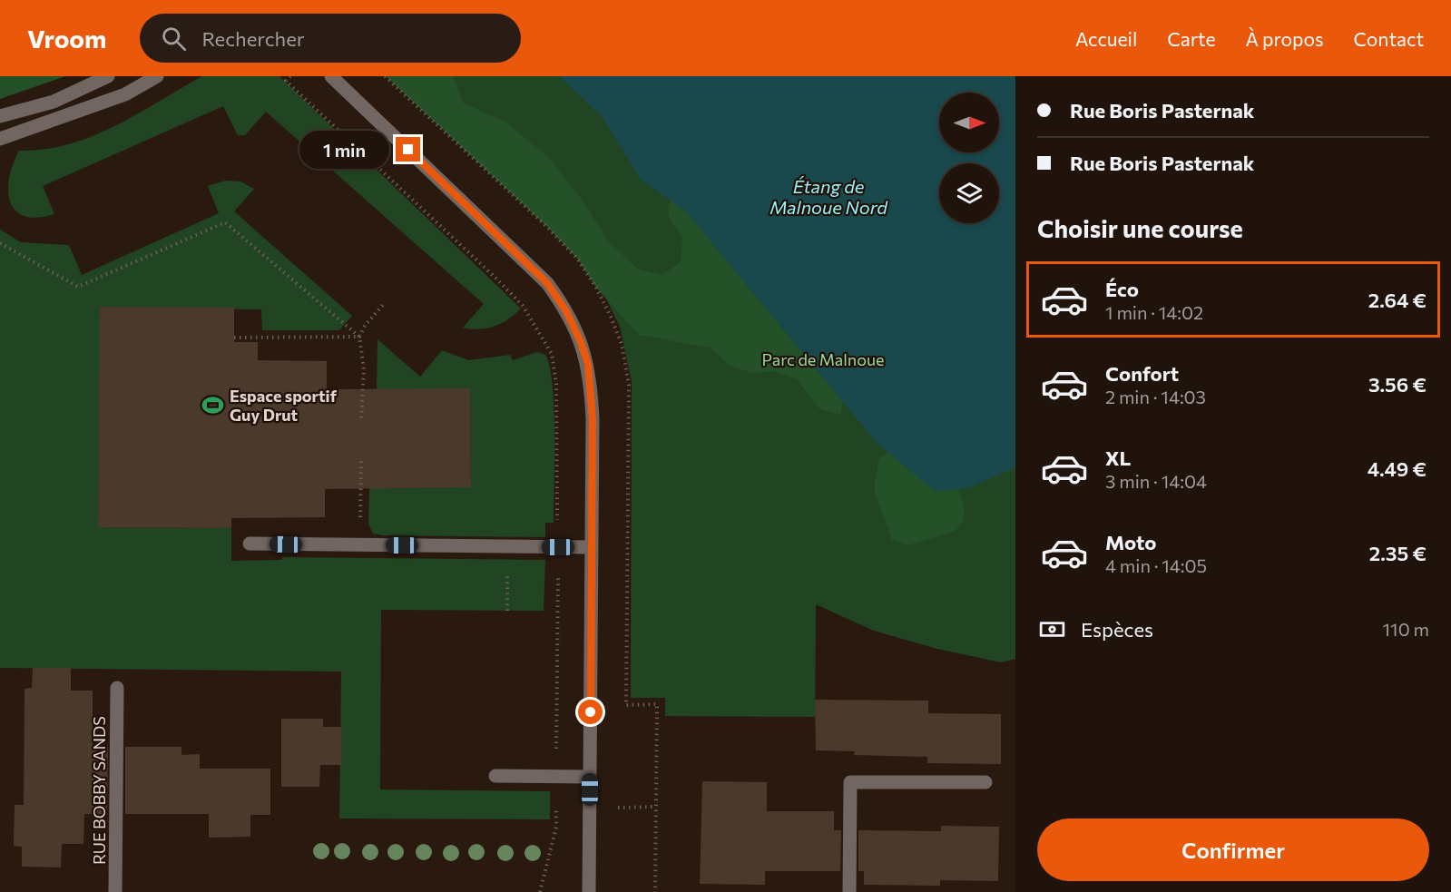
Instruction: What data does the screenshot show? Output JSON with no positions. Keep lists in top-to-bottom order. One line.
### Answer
{"streets":{"street":["RUE BOBBY SANDS"]},"water":["Étang de Malnoue Nord"],"parks":["Parc de Malnoue"],"places":{"sports":["Espace sportif Guy Drut"]},"north":"right","page":{"header":"Vroom","search":"Rechercher","nav":["Accueil","Carte","À propos","Contact"],"banner":["Rue Boris Pasternak","Rue Boris Pasternak"],"bubble":"1 min","heading":"Choisir une course","list":[{"name":"Éco","note":"1 min · 14:02","value":"2.64 €"},{"name":"Confort","note":"2 min · 14:03","value":"3.56 €"},{"name":"XL","note":"3 min · 14:04","value":"4.49 €"},{"name":"Moto","note":"4 min · 14:05","value":"2.35 €"}],"pay":["Espèces","110 m"],"buttons":"Confirmer"}}
